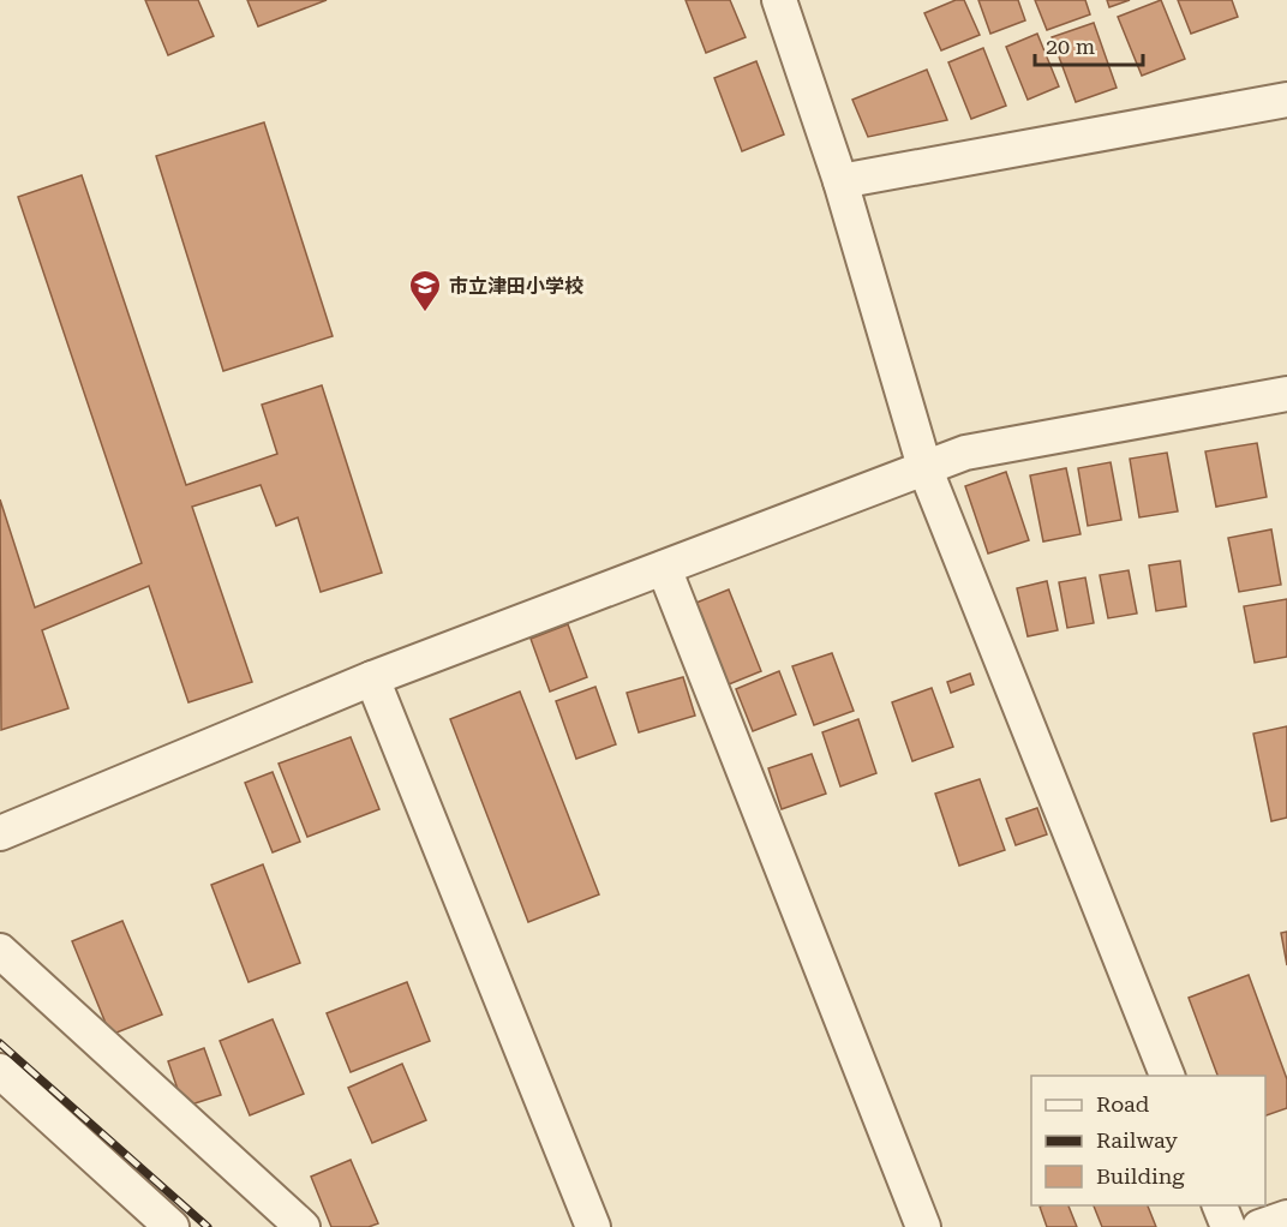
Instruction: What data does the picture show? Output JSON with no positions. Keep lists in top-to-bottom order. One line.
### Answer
{"places":{"school or university":["市立津田小学校"]},"legend":["Road","Railway","Building"],"scale_bar":"20 m"}
